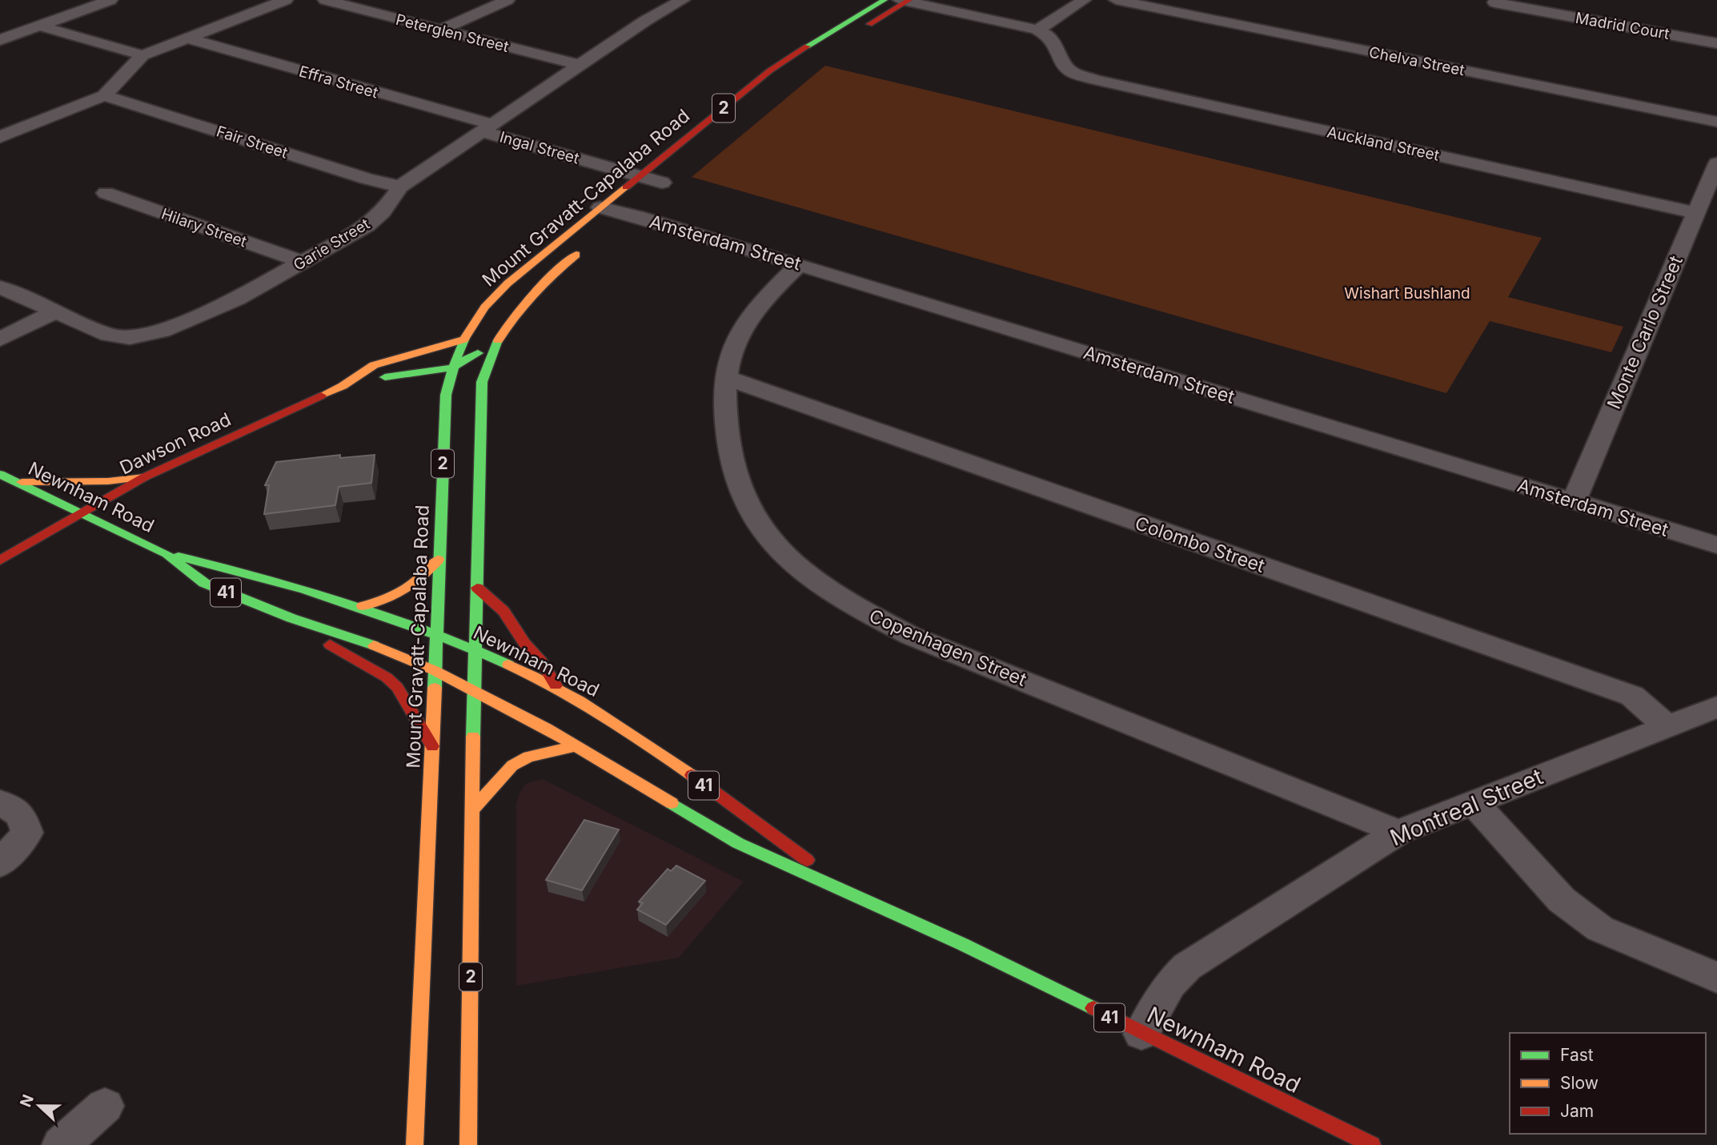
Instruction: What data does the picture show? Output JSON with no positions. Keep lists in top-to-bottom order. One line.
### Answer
{"streets":{"main road":["2","Mount Gravatt-Capalaba Road","Dawson Road","Newnham Road","41"],"street":["Madrid Court","Peterglen Street","Chelva Street","Effra Street","Fair Street","Auckland Street","Ingal Street","Hilary Street","Amsterdam Street","Garie Street","Monte Carlo Street","Colombo Street","Copenhagen Street","Montreal Street"]},"crossings":[["Peterglen Street","Garie Street"],["Effra Street","Ingal Street"],["Effra Street","Garie Street"],["Fair Street","Garie Street"],["Auckland Street","Monte Carlo Street"],["Ingal Street","Mount Gravatt-Capalaba Road"],["Ingal Street","Garie Street"],["Mount Gravatt-Capalaba Road","Amsterdam Street"],["Mount Gravatt-Capalaba Road","Dawson Road"],["Mount Gravatt-Capalaba Road","Newnham Road"],["Hilary Street","Garie Street"],["Amsterdam Street","Monte Carlo Street"],["Amsterdam Street","Copenhagen Street"],["Dawson Road","Newnham Road"],["Newnham Road","Montreal Street"],["Colombo Street","Copenhagen Street"],["Colombo Street","Montreal Street"],["Copenhagen Street","Montreal Street"]],"parks":["Wishart Bushland"],"legend":["Fast","Slow","Jam"],"north":"left"}
